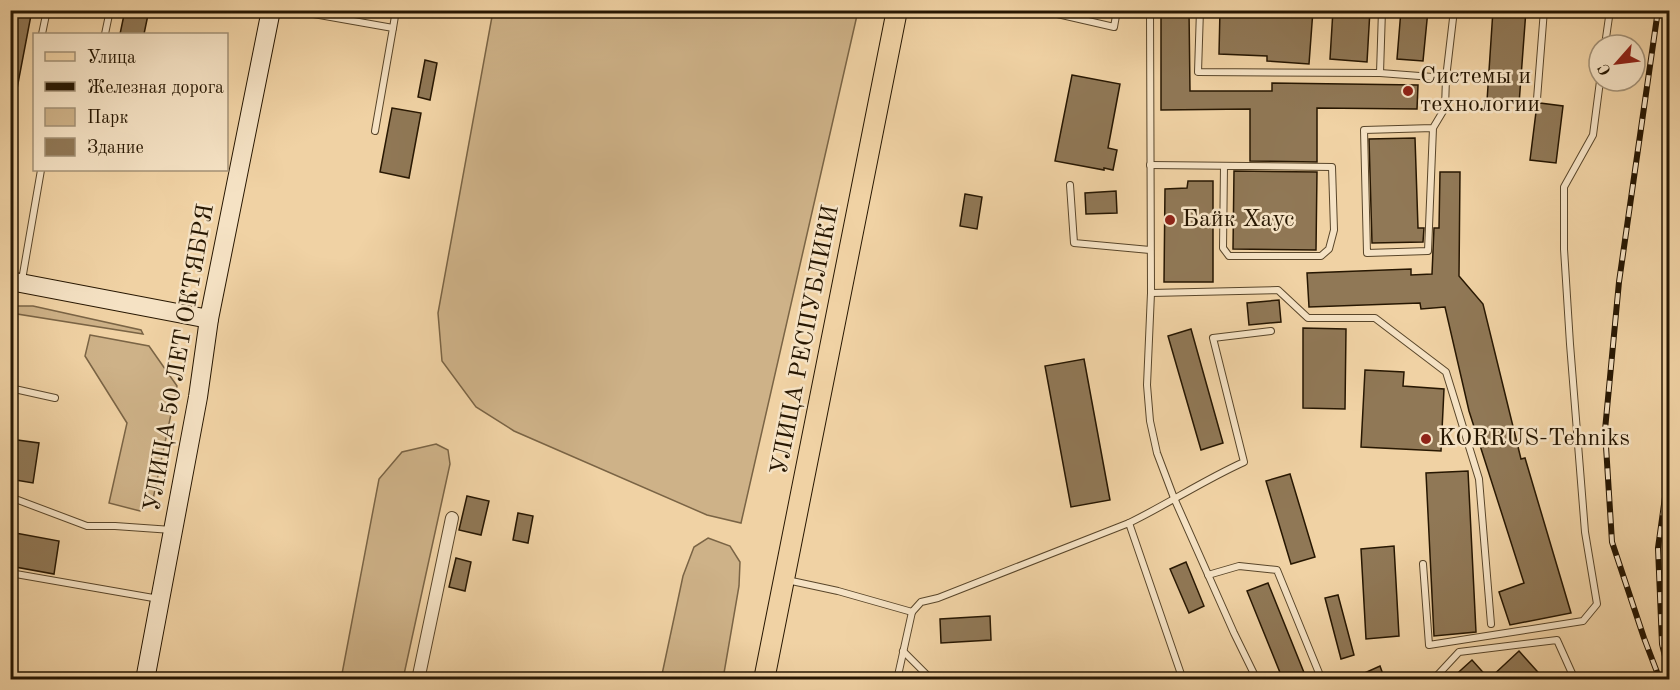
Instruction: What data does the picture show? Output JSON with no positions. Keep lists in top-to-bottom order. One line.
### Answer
{"streets":{"main road":["УЛИЦА РЕСПУБЛИКИ","УЛИЦА 50 ЛЕТ ОКТЯБРЯ"]},"places":["Системы и технологии","Байк Хаус","KORRUS-Tehniks"],"legend":["Улица","Железная дорога","Парк","Здание"],"north":"bottom left"}
